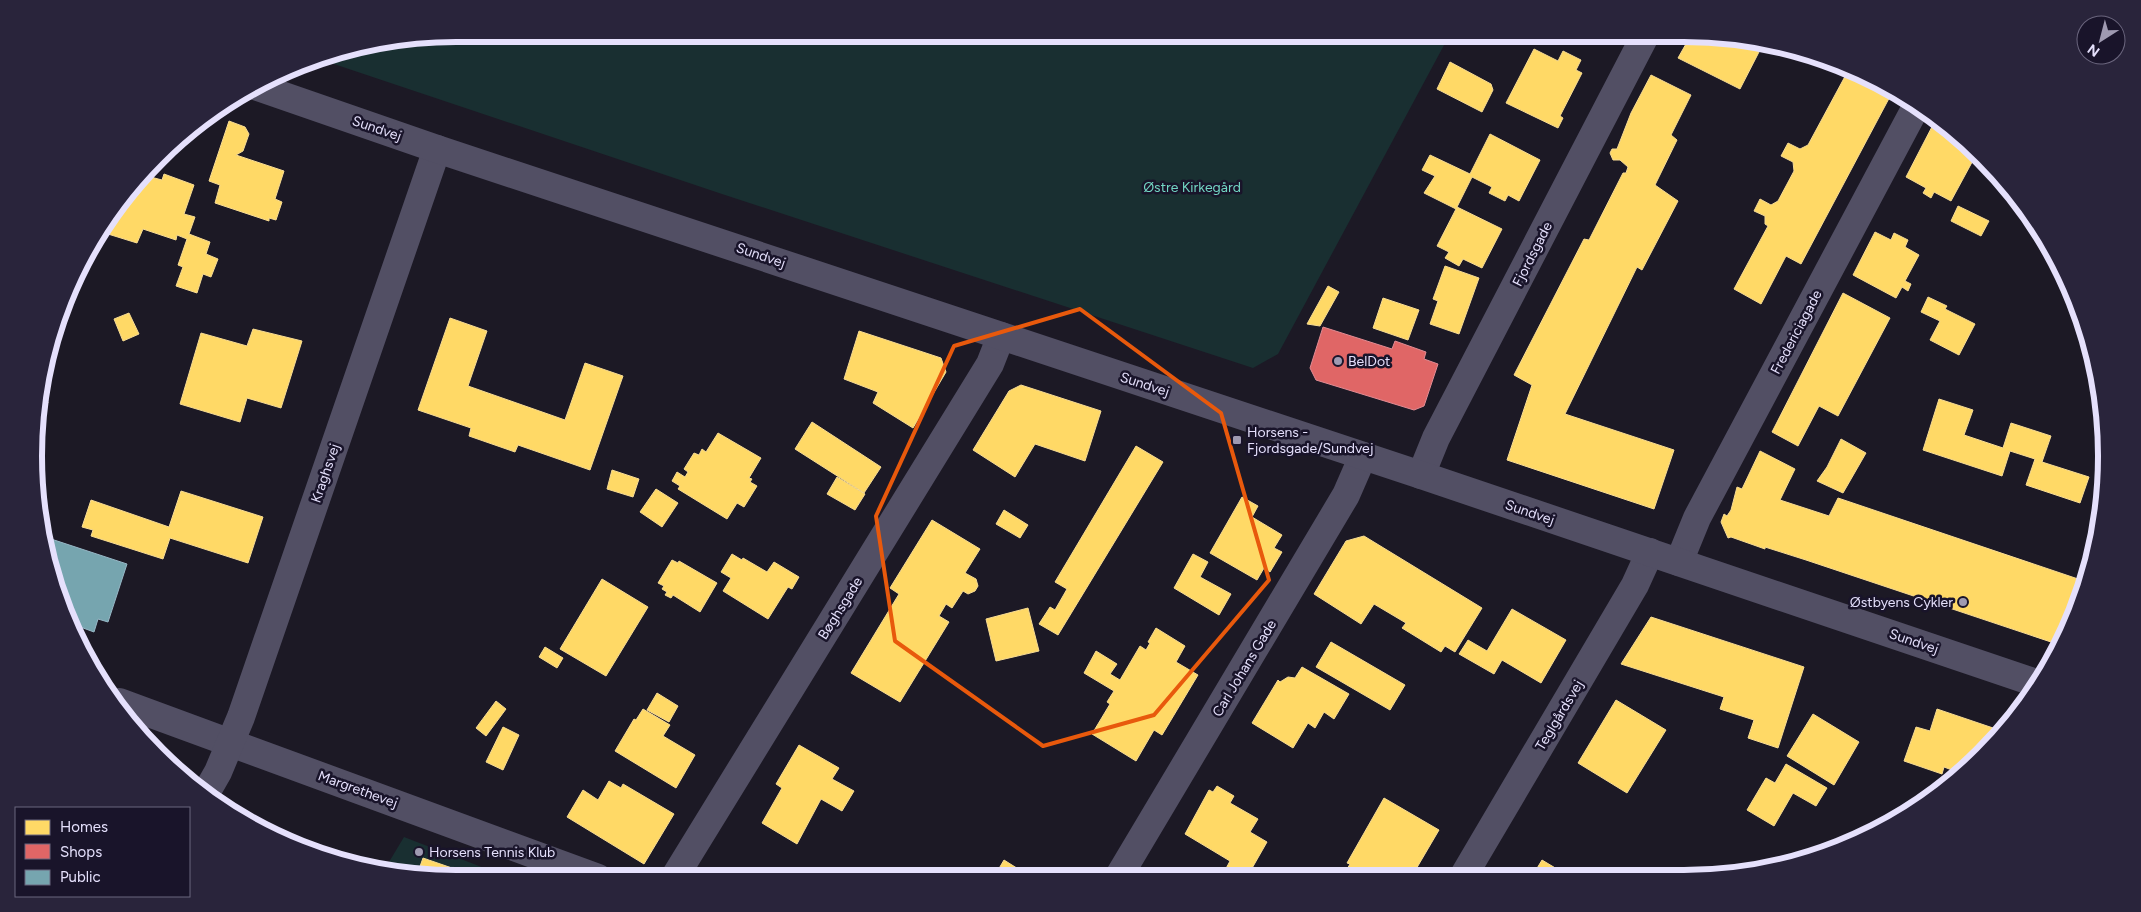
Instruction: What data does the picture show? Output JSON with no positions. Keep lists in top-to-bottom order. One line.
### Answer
{"streets":{"street":["Sundvej","Fjordsgade","Fredericiagade","Kraghsvej","Bøghsgade","Carl Johans Gade","Teglgårdsvej","Margrethevej"]},"crossings":[["Sundvej","Fjordsgade"],["Sundvej","Fredericiagade"],["Sundvej","Kraghsvej"],["Sundvej","Bøghsgade"],["Sundvej","Carl Johans Gade"],["Sundvej","Teglgårdsvej"],["Kraghsvej","Margrethevej"]],"parks":["Østre Kirkegård"],"places":{"other":["BelDot","Østbyens Cykler","Horsens Tennis Klub"],"transit":["Horsens - Fjordsgade/Sundvej"]},"legend":["Homes","Shops","Public"],"north":"bottom left"}
